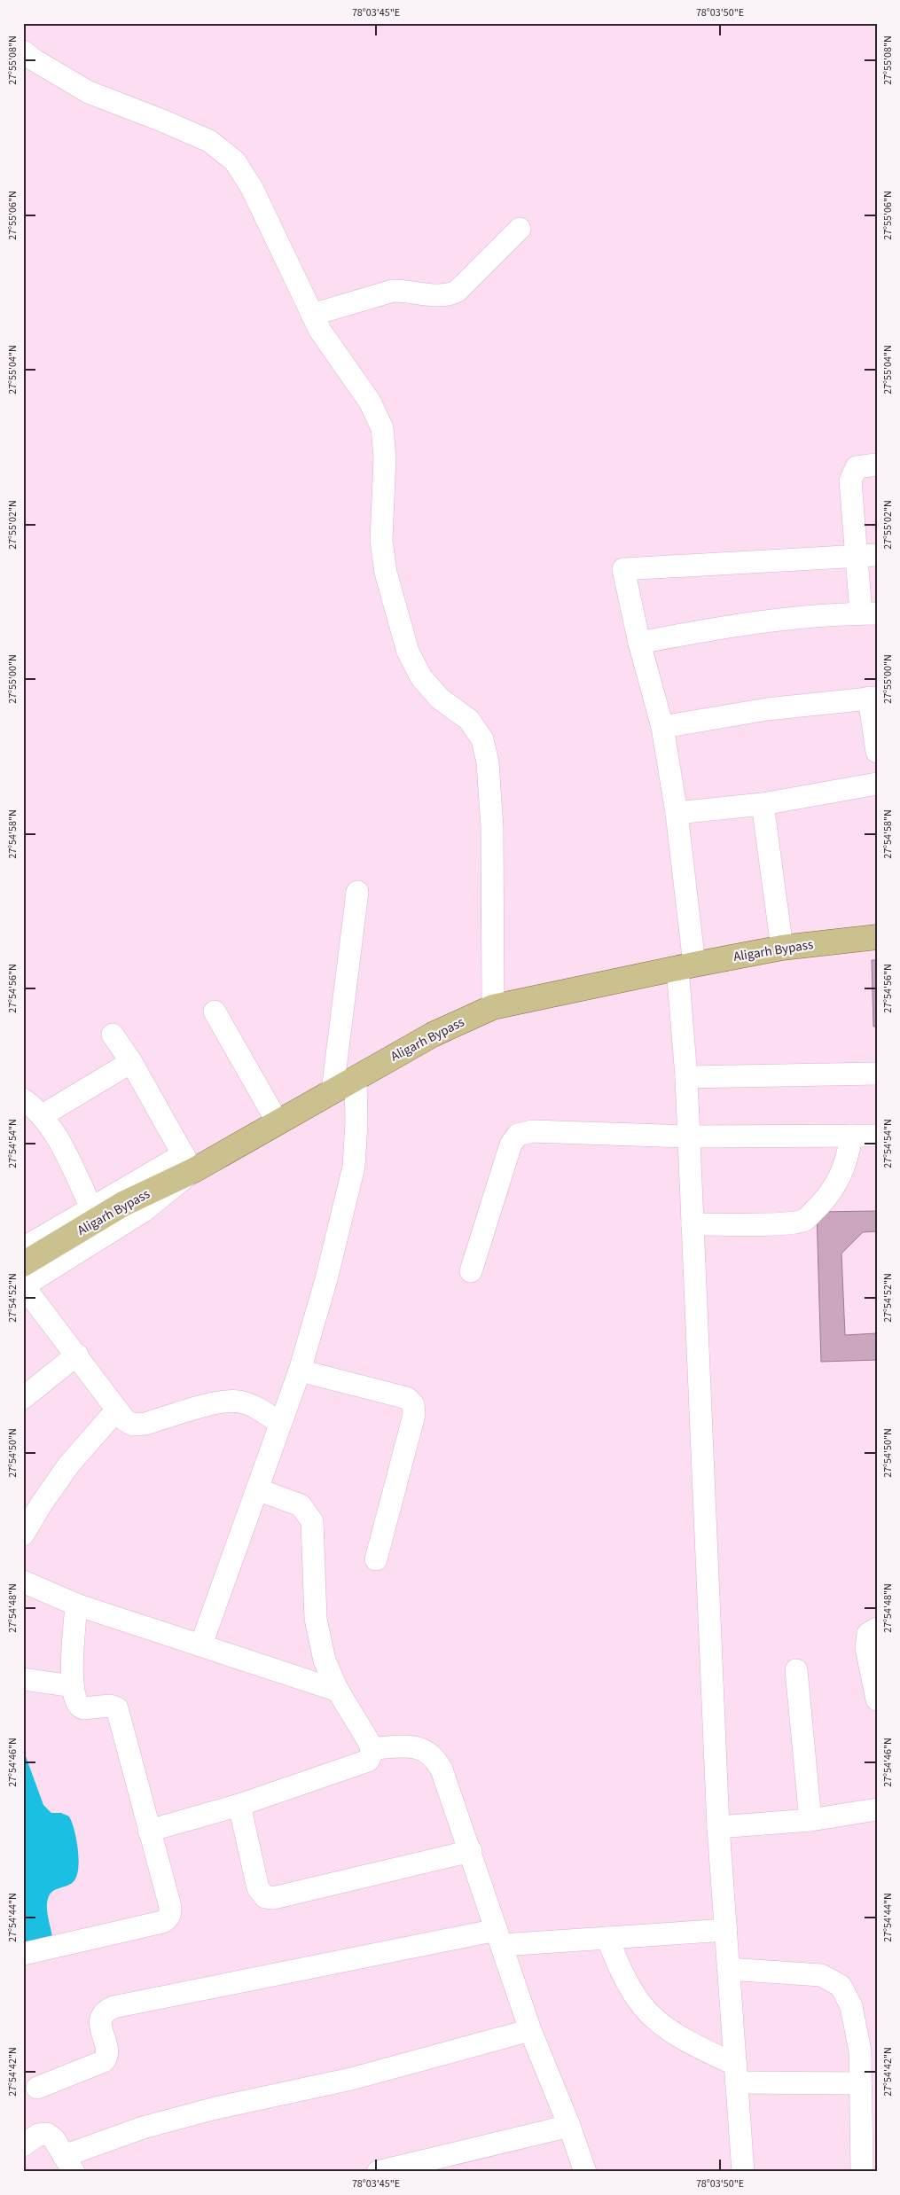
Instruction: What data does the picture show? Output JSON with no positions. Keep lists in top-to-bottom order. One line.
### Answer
{"streets":{"main road":["Aligarh Bypass"]},"coordinates":["78°03'45\"E","78°03'50\"E","27°55'08\"N","27°55'06\"N","27°55'04\"N","27°55'02\"N","27°55'00\"N","27°54'58\"N","27°54'56\"N","27°54'54\"N","27°54'52\"N","27°54'50\"N","27°54'48\"N","27°54'46\"N","27°54'44\"N","27°54'42\"N"]}
